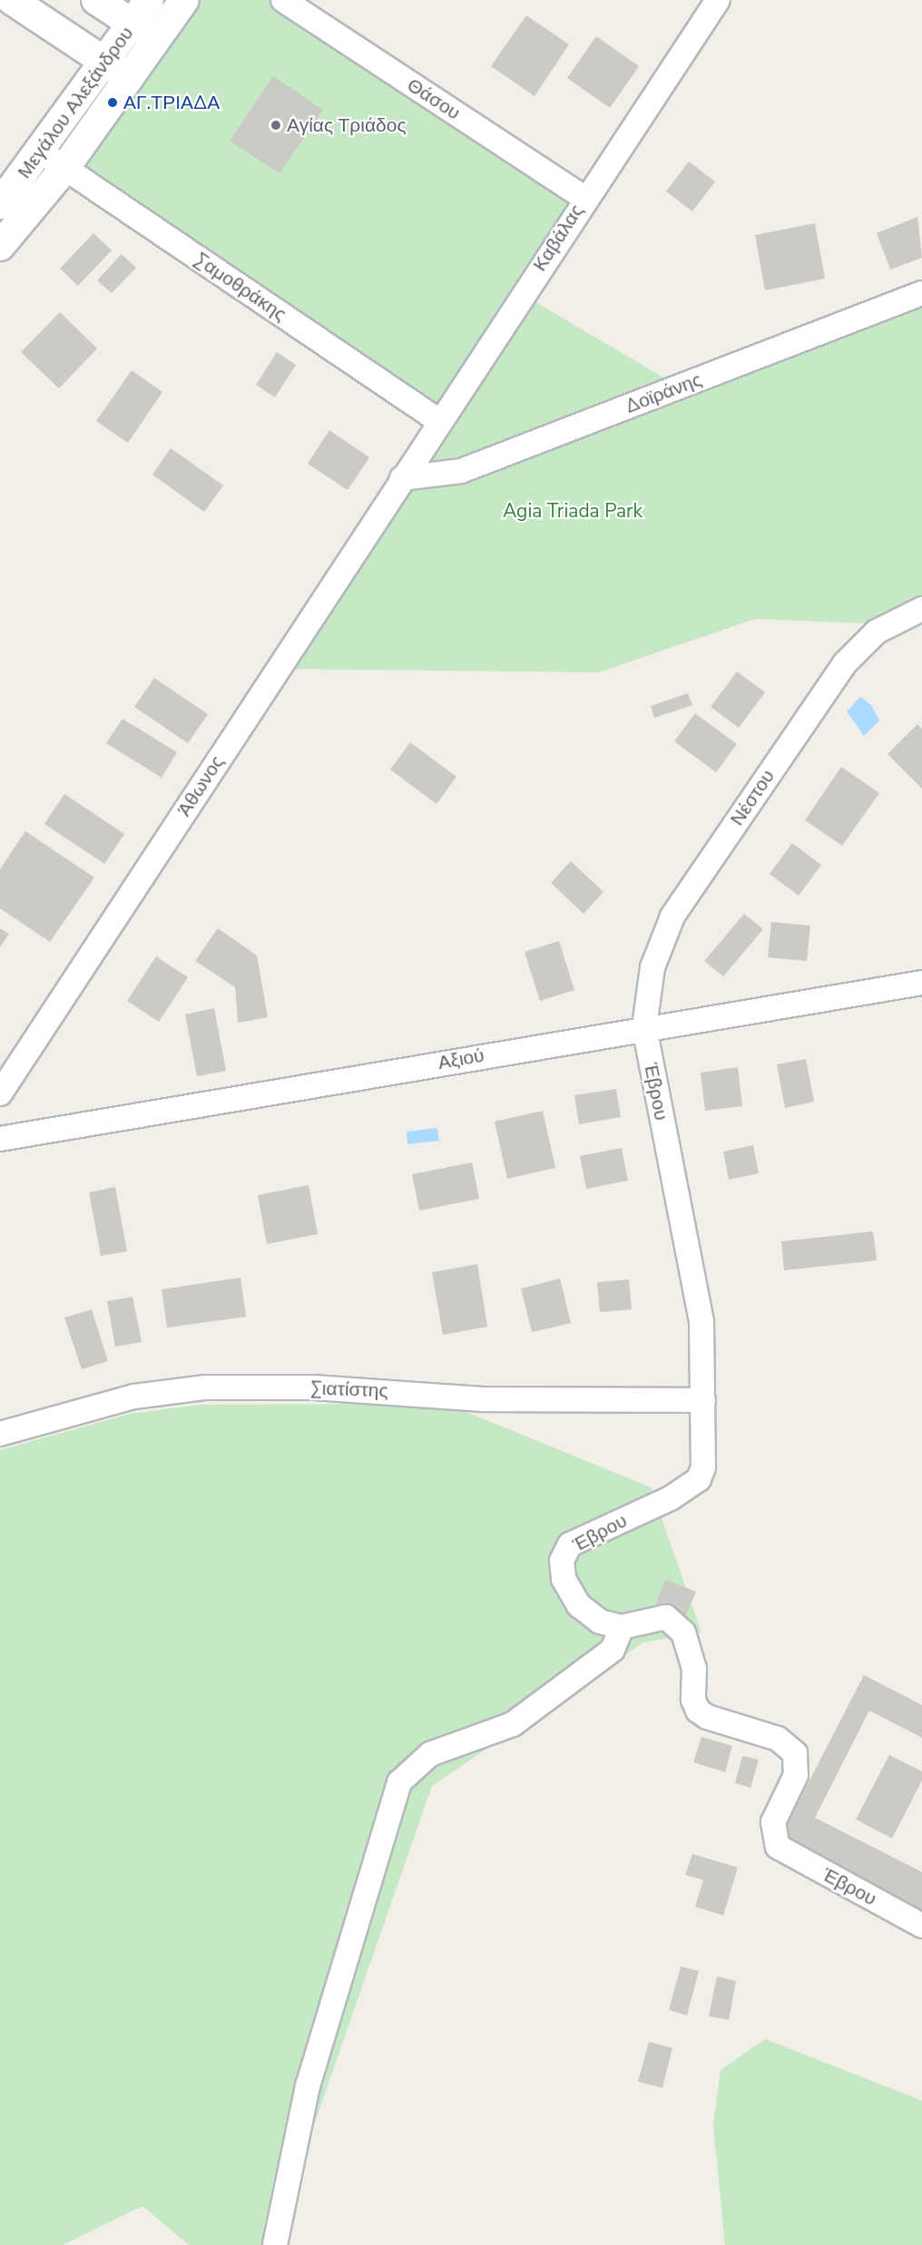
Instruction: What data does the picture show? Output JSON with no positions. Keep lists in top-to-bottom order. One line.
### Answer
{"streets":{"street":["Θάσου","Μεγάλου Αλεξάνδρου","Καβάλας","Σαμοθράκης","Δοϊράνης","Άθωνος","Νέστου","Αξιού","Έβρου","Σιατίστης"]},"crossings":[["Θάσου","Καβάλας"],["Μεγάλου Αλεξάνδρου","Σαμοθράκης"],["Καβάλας","Σαμοθράκης"],["Καβάλας","Δοϊράνης"],["Καβάλας","Άθωνος"],["Δοϊράνης","Άθωνος"],["Νέστου","Αξιού"],["Νέστου","Έβρου"],["Αξιού","Έβρου"],["Έβρου","Σιατίστης"]],"parks":["Agia Triada Park"],"places":["ΑΓ.ΤΡΙΑΔΑ","Αγίας Τριάδος"]}
